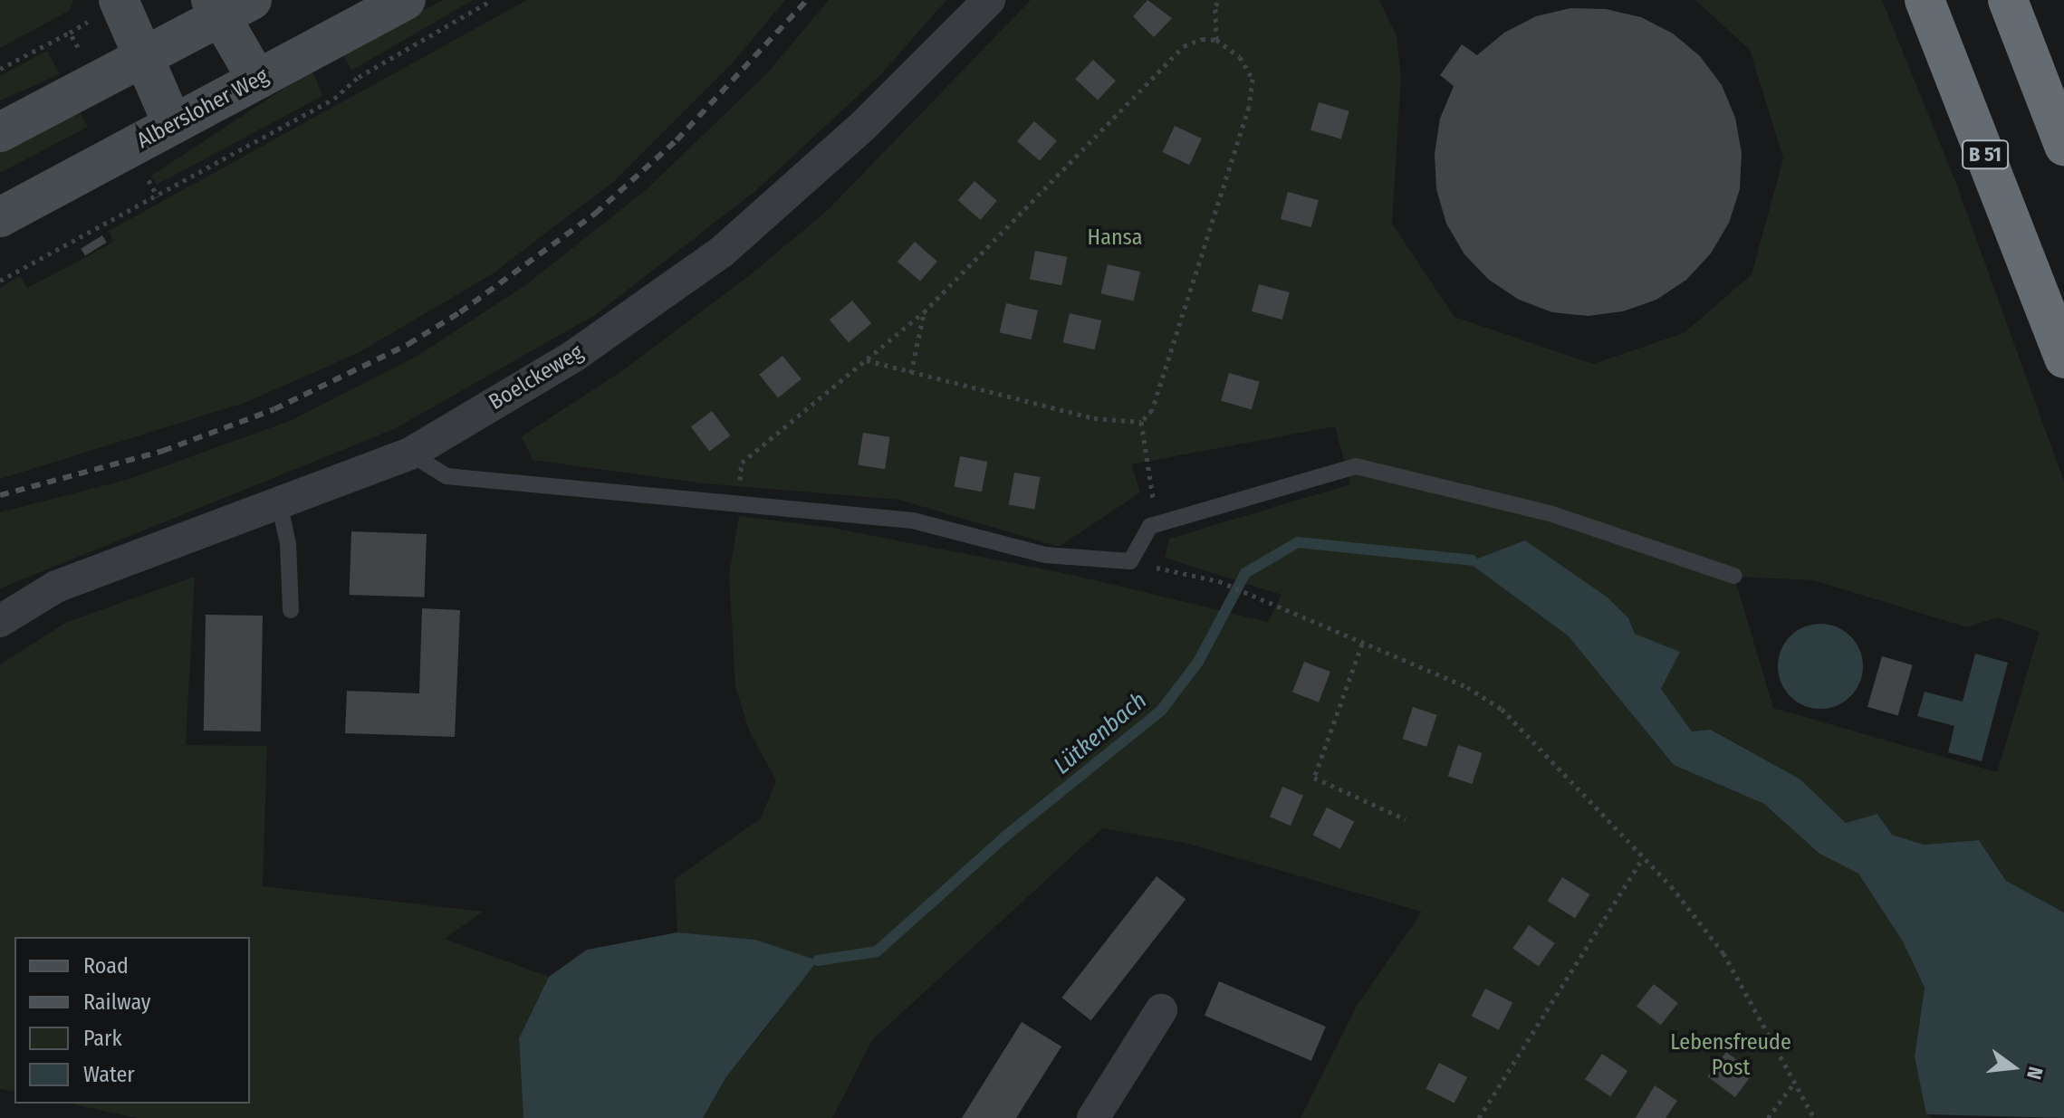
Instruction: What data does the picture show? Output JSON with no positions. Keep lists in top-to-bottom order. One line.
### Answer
{"streets":{"highway":["B 51"],"main road":["Albersloher Weg"],"street":["Boelckeweg"]},"water":["Lütkenbach"],"parks":["Hansa","Lebensfreude Post"],"legend":["Road","Railway","Park","Water"],"north":"right"}
